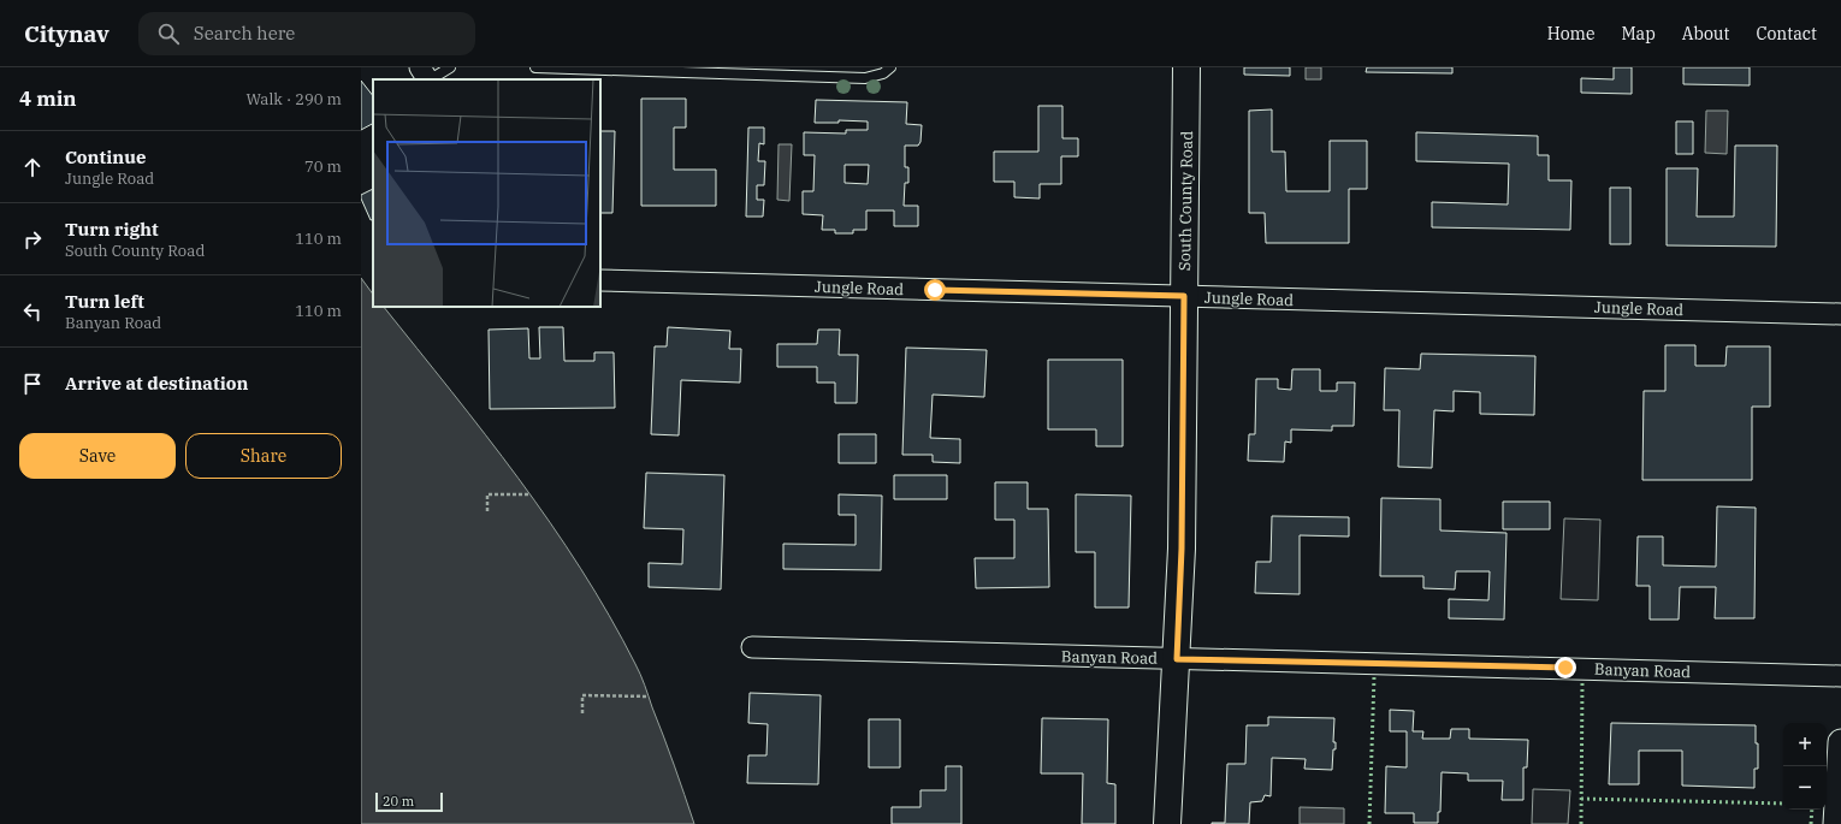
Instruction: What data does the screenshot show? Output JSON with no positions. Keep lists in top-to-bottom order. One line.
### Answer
{"streets":{"main road":["South County Road"],"street":["Jungle Road","Banyan Road"]},"crossings":[["South County Road","Jungle Road"],["South County Road","Banyan Road"]],"scale_bar":"20 m","page":{"header":"Citynav","search":"Search here","nav":["Home","Map","About","Contact"],"heading":["4 min","Walk · 290 m"],"list":[["Continue","Jungle Road","70 m"],["Turn right","South County Road","110 m"],["Turn left","Banyan Road","110 m"],"Arrive at destination"],"buttons":["Save","Share"],"map_buttons":["+","−"],"scale":"20 m"}}
